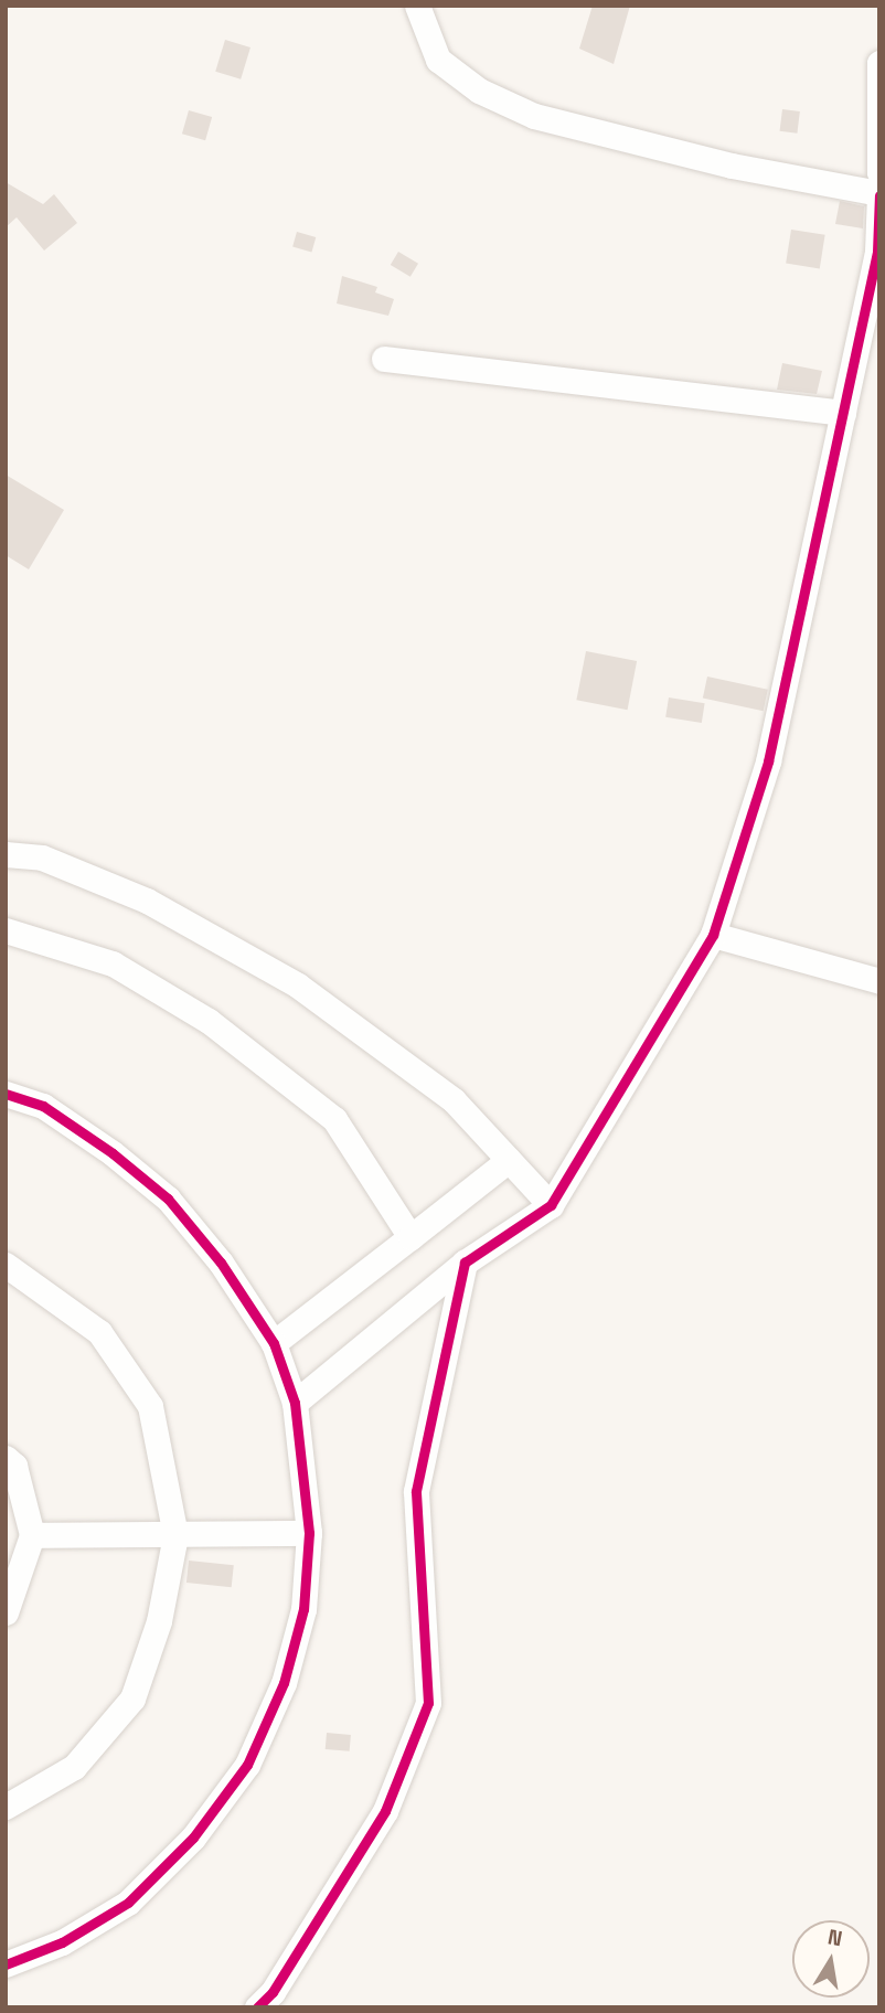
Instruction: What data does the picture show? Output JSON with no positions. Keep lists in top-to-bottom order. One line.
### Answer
{"north":"top"}
